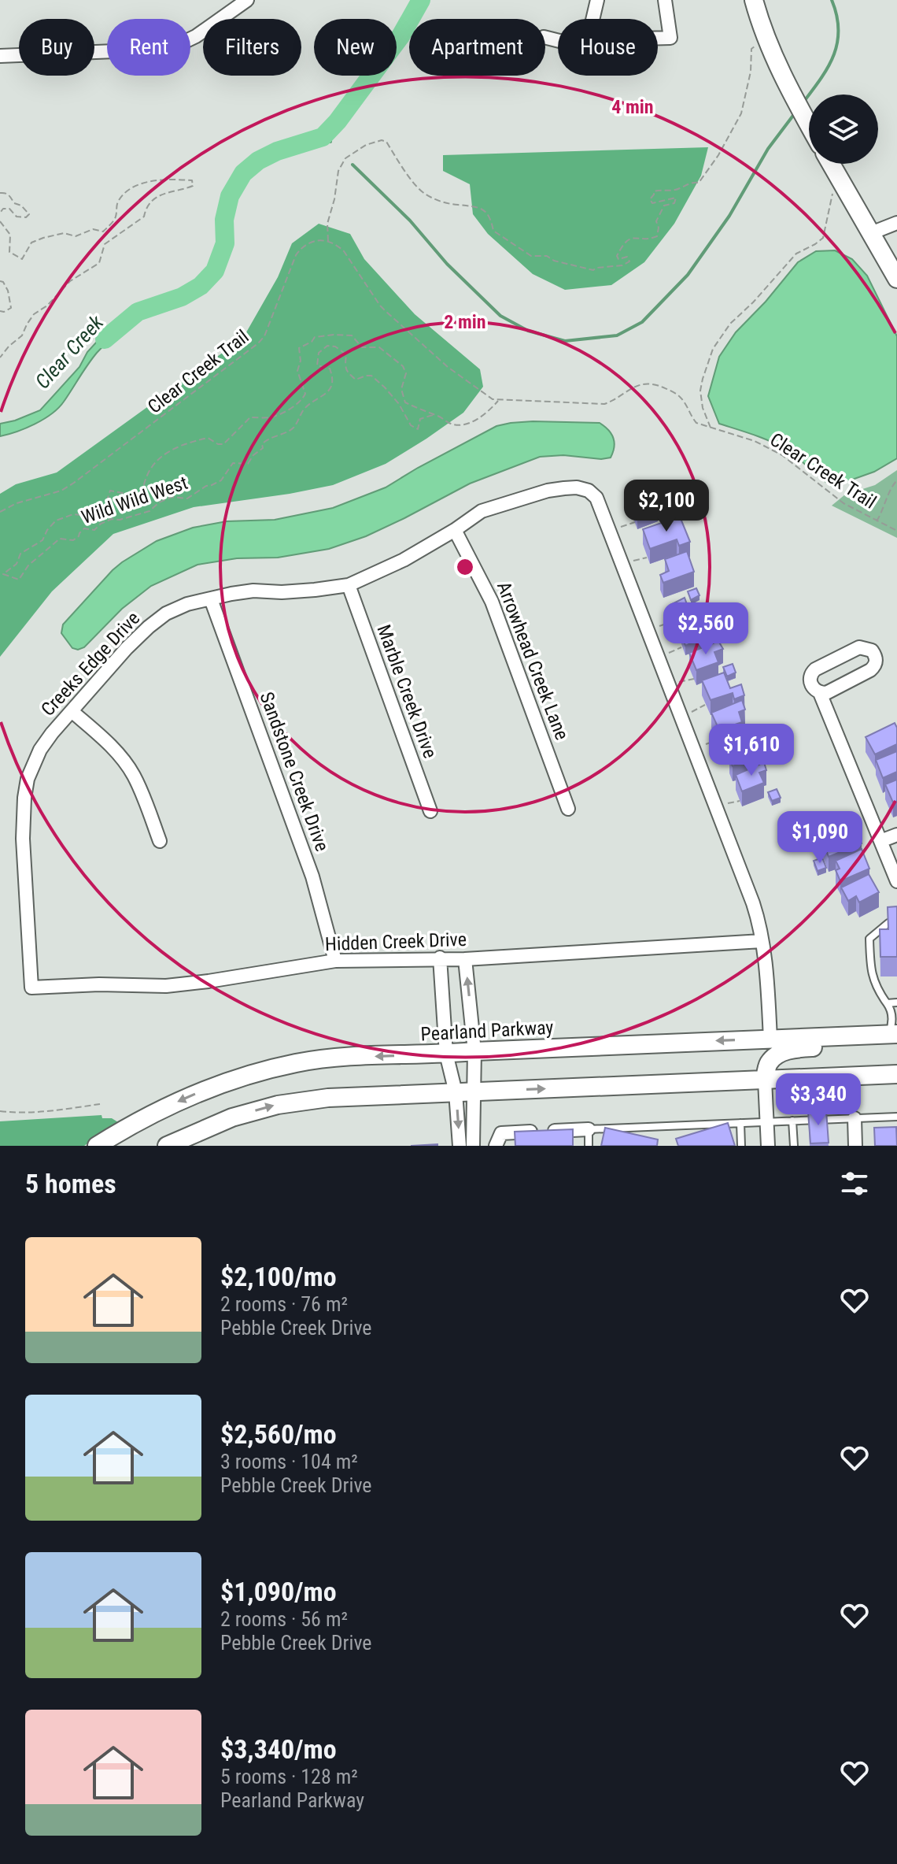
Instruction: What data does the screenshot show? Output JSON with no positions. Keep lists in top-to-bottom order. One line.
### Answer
{"streets":{"main road":["Pearland Parkway"],"street":["Arrowhead Creek Lane","Creeks Edge Drive","Marble Creek Drive","Sandstone Creek Drive","Hidden Creek Drive"],"path":["Clear Creek Trail","Wild Wild West"]},"crossings":[["Clear Creek Trail","Wild Wild West"],["Arrowhead Creek Lane","Creeks Edge Drive"],["Creeks Edge Drive","Marble Creek Drive"],["Creeks Edge Drive","Sandstone Creek Drive"],["Creeks Edge Drive","Hidden Creek Drive"],["Sandstone Creek Drive","Hidden Creek Drive"]],"water":["Clear Creek"],"page":{"chip":["Buy","Rent","Filters","New","Apartment","House"],"price":["$2,100","$2,560","$1,610","$1,090","$3,340"],"heading":"5 homes","list":[{"name":"$2,100/mo","note":"2 rooms · 76 m² · Pebble Creek Drive"},{"name":"$2,560/mo","note":"3 rooms · 104 m² · Pebble Creek Drive"},{"name":"$1,090/mo","note":"2 rooms · 56 m² · Pebble Creek Drive"},{"name":"$3,340/mo","note":"5 rooms · 128 m² · Pearland Parkway"}]},"rings":["4 min","2 min"]}
